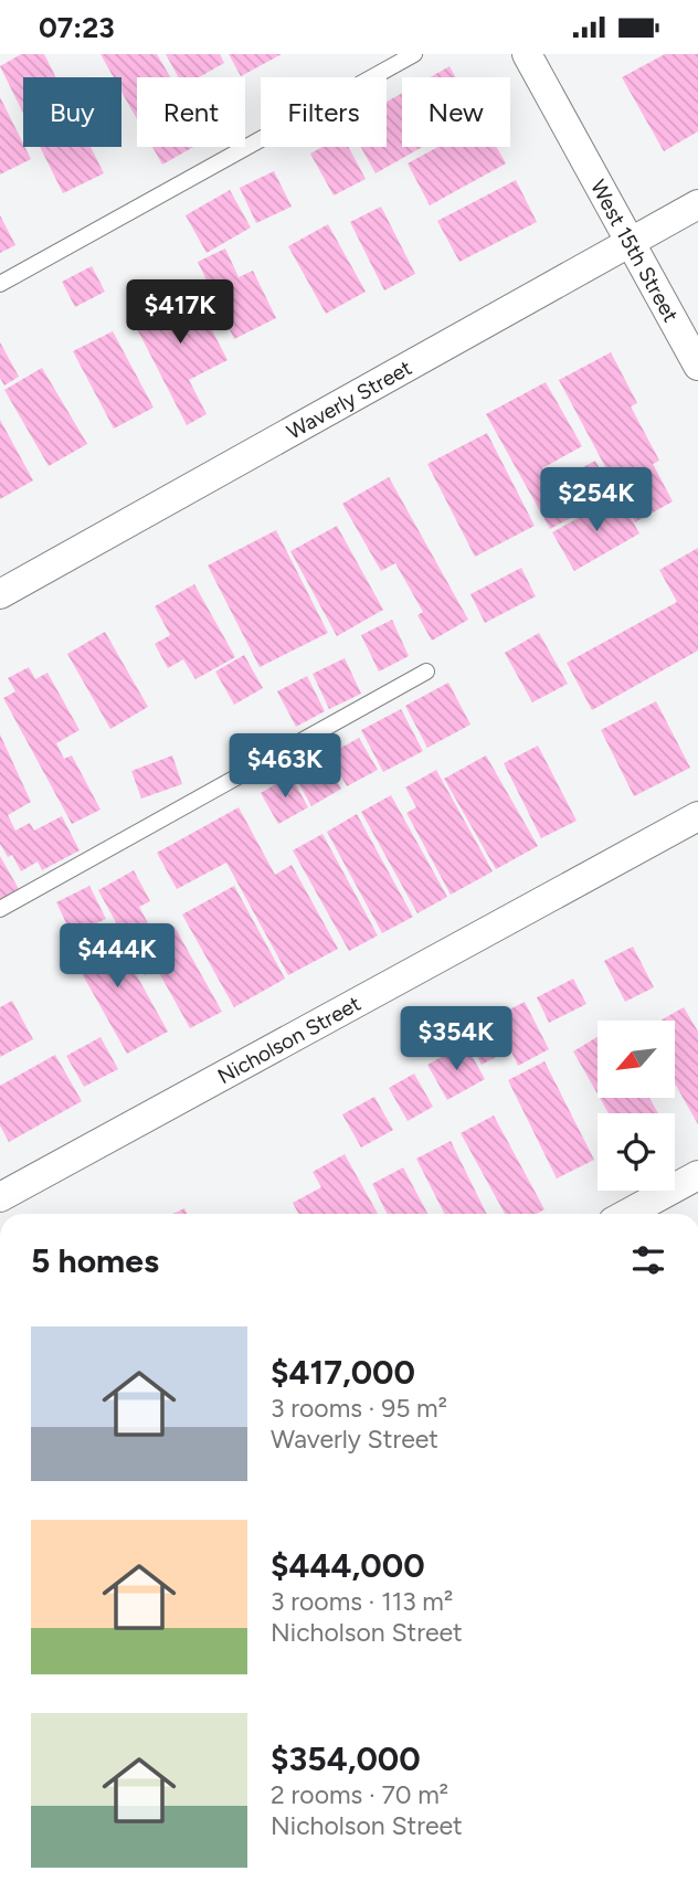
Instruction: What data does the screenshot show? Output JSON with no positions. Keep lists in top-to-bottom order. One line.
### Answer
{"streets":{"street":["West 15th Street","Waverly Street","Nicholson Street"]},"crossings":[["West 15th Street","Waverly Street"]],"north":"bottom left","page":{"status":"07:23","chip":["Buy","Rent","Filters","New"],"price":["$417K","$254K","$463K","$444K","$354K"],"heading":"5 homes","list":[{"name":"$417,000","note":"3 rooms · 95 m² · Waverly Street"},{"name":"$444,000","note":"3 rooms · 113 m² · Nicholson Street"},{"name":"$354,000","note":"2 rooms · 70 m² · Nicholson Street"}]}}
